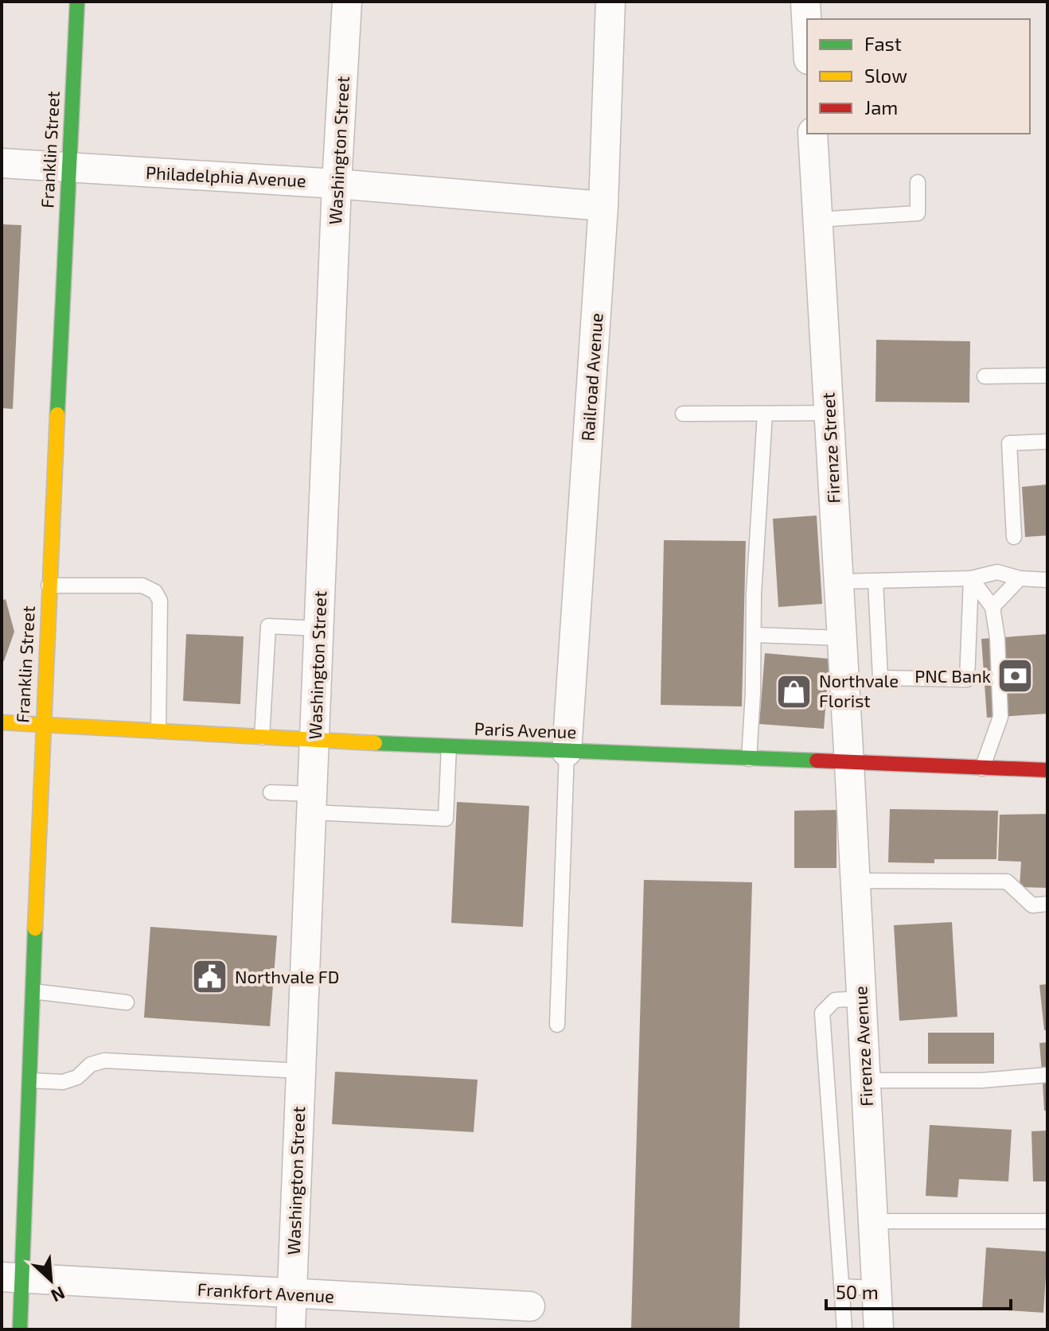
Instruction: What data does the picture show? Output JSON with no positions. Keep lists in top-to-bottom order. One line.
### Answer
{"streets":{"street":["Franklin Street","Washington Street","Philadelphia Avenue","Railroad Avenue","Firenze Street","Paris Avenue","Firenze Avenue","Frankfort Avenue"]},"crossings":[["Franklin Street","Philadelphia Avenue"],["Franklin Street","Paris Avenue"],["Franklin Street","Frankfort Avenue"],["Washington Street","Philadelphia Avenue"],["Washington Street","Paris Avenue"],["Washington Street","Frankfort Avenue"],["Philadelphia Avenue","Railroad Avenue"],["Railroad Avenue","Paris Avenue"],["Firenze Street","Paris Avenue"],["Firenze Street","Firenze Avenue"],["Paris Avenue","Firenze Avenue"]],"places":{"bank":["PNC Bank"],"shop":["Northvale Florist"],"public building":["Northvale FD"]},"legend":["Fast","Slow","Jam"],"scale_bar":"50 m","north":"bottom right"}
